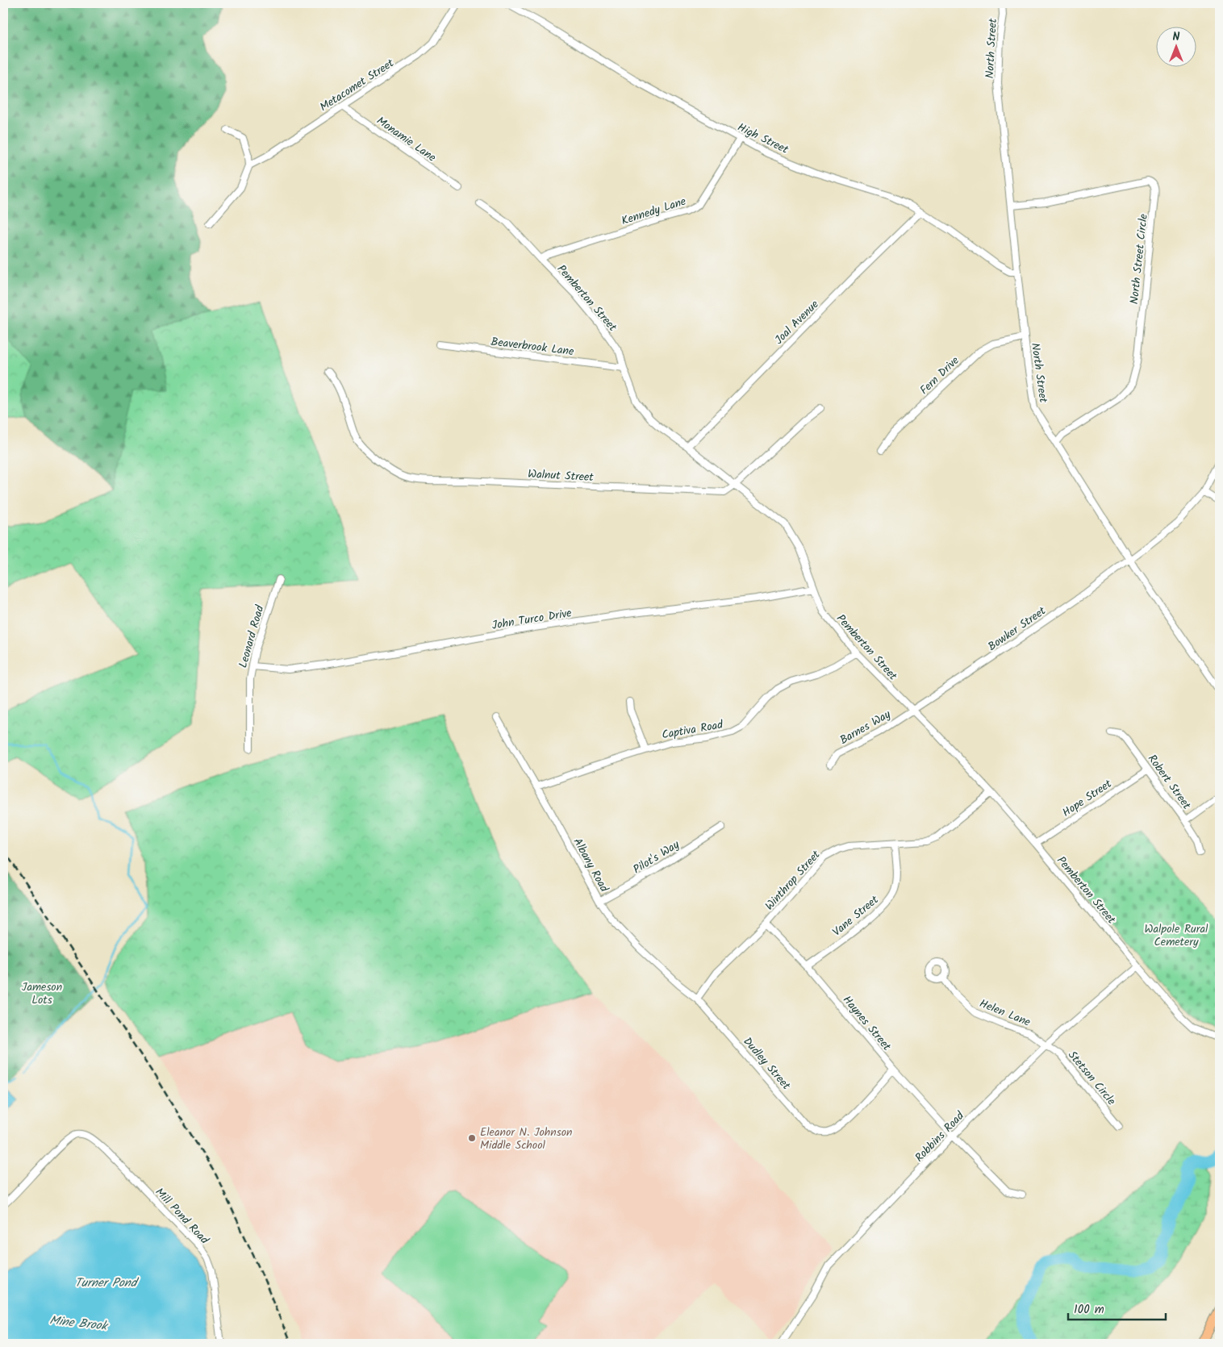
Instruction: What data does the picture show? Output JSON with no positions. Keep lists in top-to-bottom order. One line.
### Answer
{"streets":{"street":["North Street","Metacomet Street","High Street","Monamie Lane","Kennedy Lane","North Street Circle","Pemberton Street","Joal Avenue","Beaverbrook Lane","Fern Drive","Walnut Street","John Turco Drive","Bowker Street","Leonard Road","Barnes Way","Captiva Road","Robert Street","Hope Street","Pilot's Way","Albany Road","Winthrop Street","Vane Street","Helen Lane","Haynes Street","Dudley Street","Stetson Circle","Robbins Road","Mill Pond Road"]},"crossings":[["North Street","High Street"],["North Street","North Street Circle"],["North Street","Fern Drive"],["North Street","Bowker Street"],["Metacomet Street","Monamie Lane"],["High Street","Kennedy Lane"],["High Street","Joal Avenue"],["Kennedy Lane","Pemberton Street"],["Pemberton Street","Joal Avenue"],["Pemberton Street","Beaverbrook Lane"],["Pemberton Street","Walnut Street"],["Pemberton Street","John Turco Drive"],["Pemberton Street","Bowker Street"],["Pemberton Street","Barnes Way"],["Pemberton Street","Captiva Road"],["Pemberton Street","Hope Street"],["Pemberton Street","Winthrop Street"],["Pemberton Street","Robbins Road"],["John Turco Drive","Leonard Road"],["Bowker Street","Barnes Way"],["Captiva Road","Albany Road"],["Robert Street","Hope Street"],["Pilot's Way","Albany Road"],["Albany Road","Winthrop Street"],["Albany Road","Dudley Street"],["Winthrop Street","Vane Street"],["Winthrop Street","Haynes Street"],["Winthrop Street","Dudley Street"],["Vane Street","Haynes Street"],["Helen Lane","Stetson Circle"],["Helen Lane","Robbins Road"],["Haynes Street","Dudley Street"],["Haynes Street","Robbins Road"],["Stetson Circle","Robbins Road"]],"water":["Turner Pond","Mine Brook"],"parks":["Walpole Rural Cemetery","Jameson Lots"],"places":["Eleanor N. Johnson Middle School"],"scale_bar":"100 m","north":"top"}
